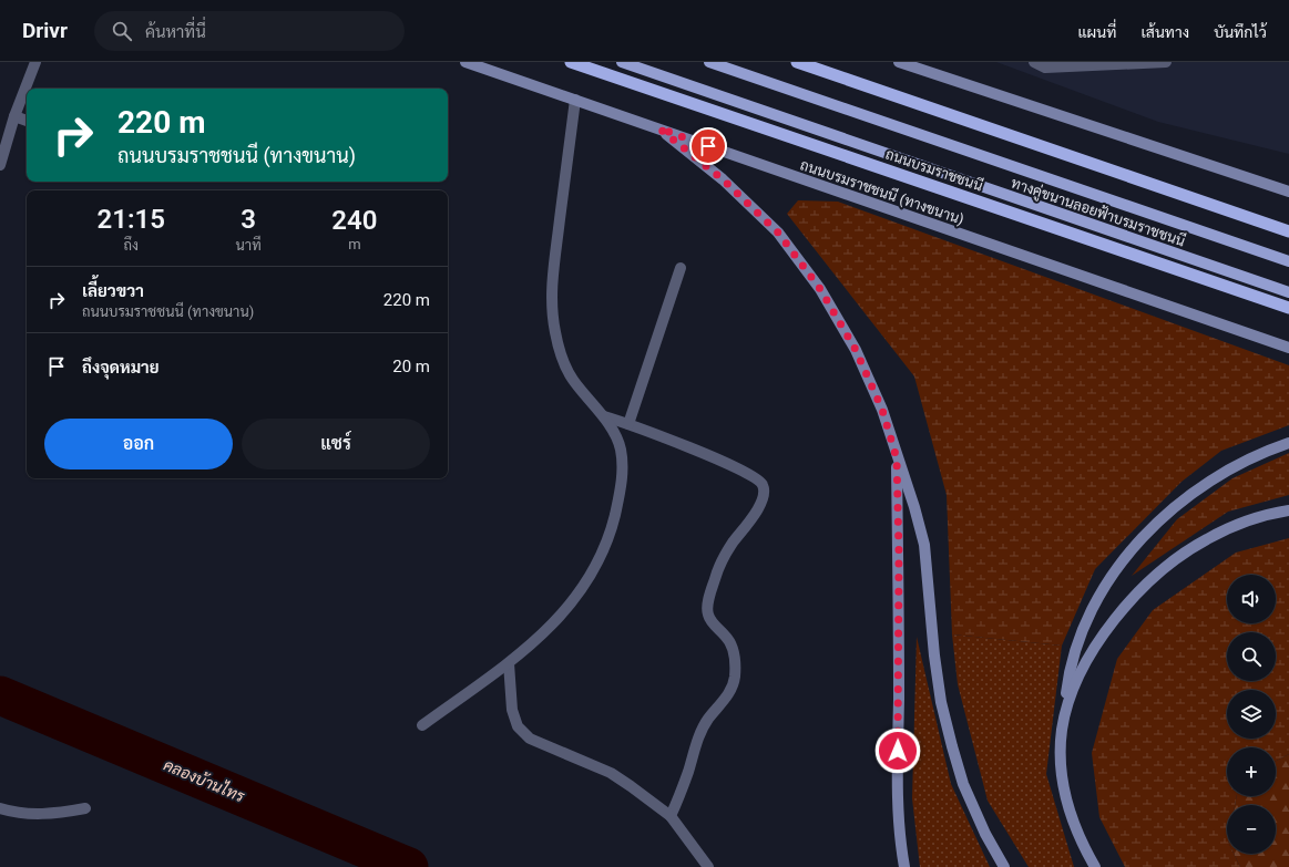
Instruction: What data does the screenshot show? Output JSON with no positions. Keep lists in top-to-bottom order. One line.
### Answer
{"streets":{"highway":["ถนนบรมราชชนนี"],"main road":["ถนนบรมราชชนนี (ทางขนาน)","ทางคู่ขนานลอยฟ้าบรมราชชนนี"]},"water":["คลองบ้านไทร"],"page":{"header":"Drivr","search":"ค้นหาที่นี่","nav":["แผนที่","เส้นทาง","บันทึกไว้"],"turn":["220 m","ถนนบรมราชชนนี (ทางขนาน)"],"eta":["21:15","ถึง","3","นาที","240","m"],"list":[{"name":"เลี้ยวขวา","note":"ถนนบรมราชชนนี (ทางขนาน)","value":"220 m"},{"name":"ถึงจุดหมาย","value":"20 m"}],"buttons":["ออก","แชร์"],"map_buttons":["+","−"]}}
